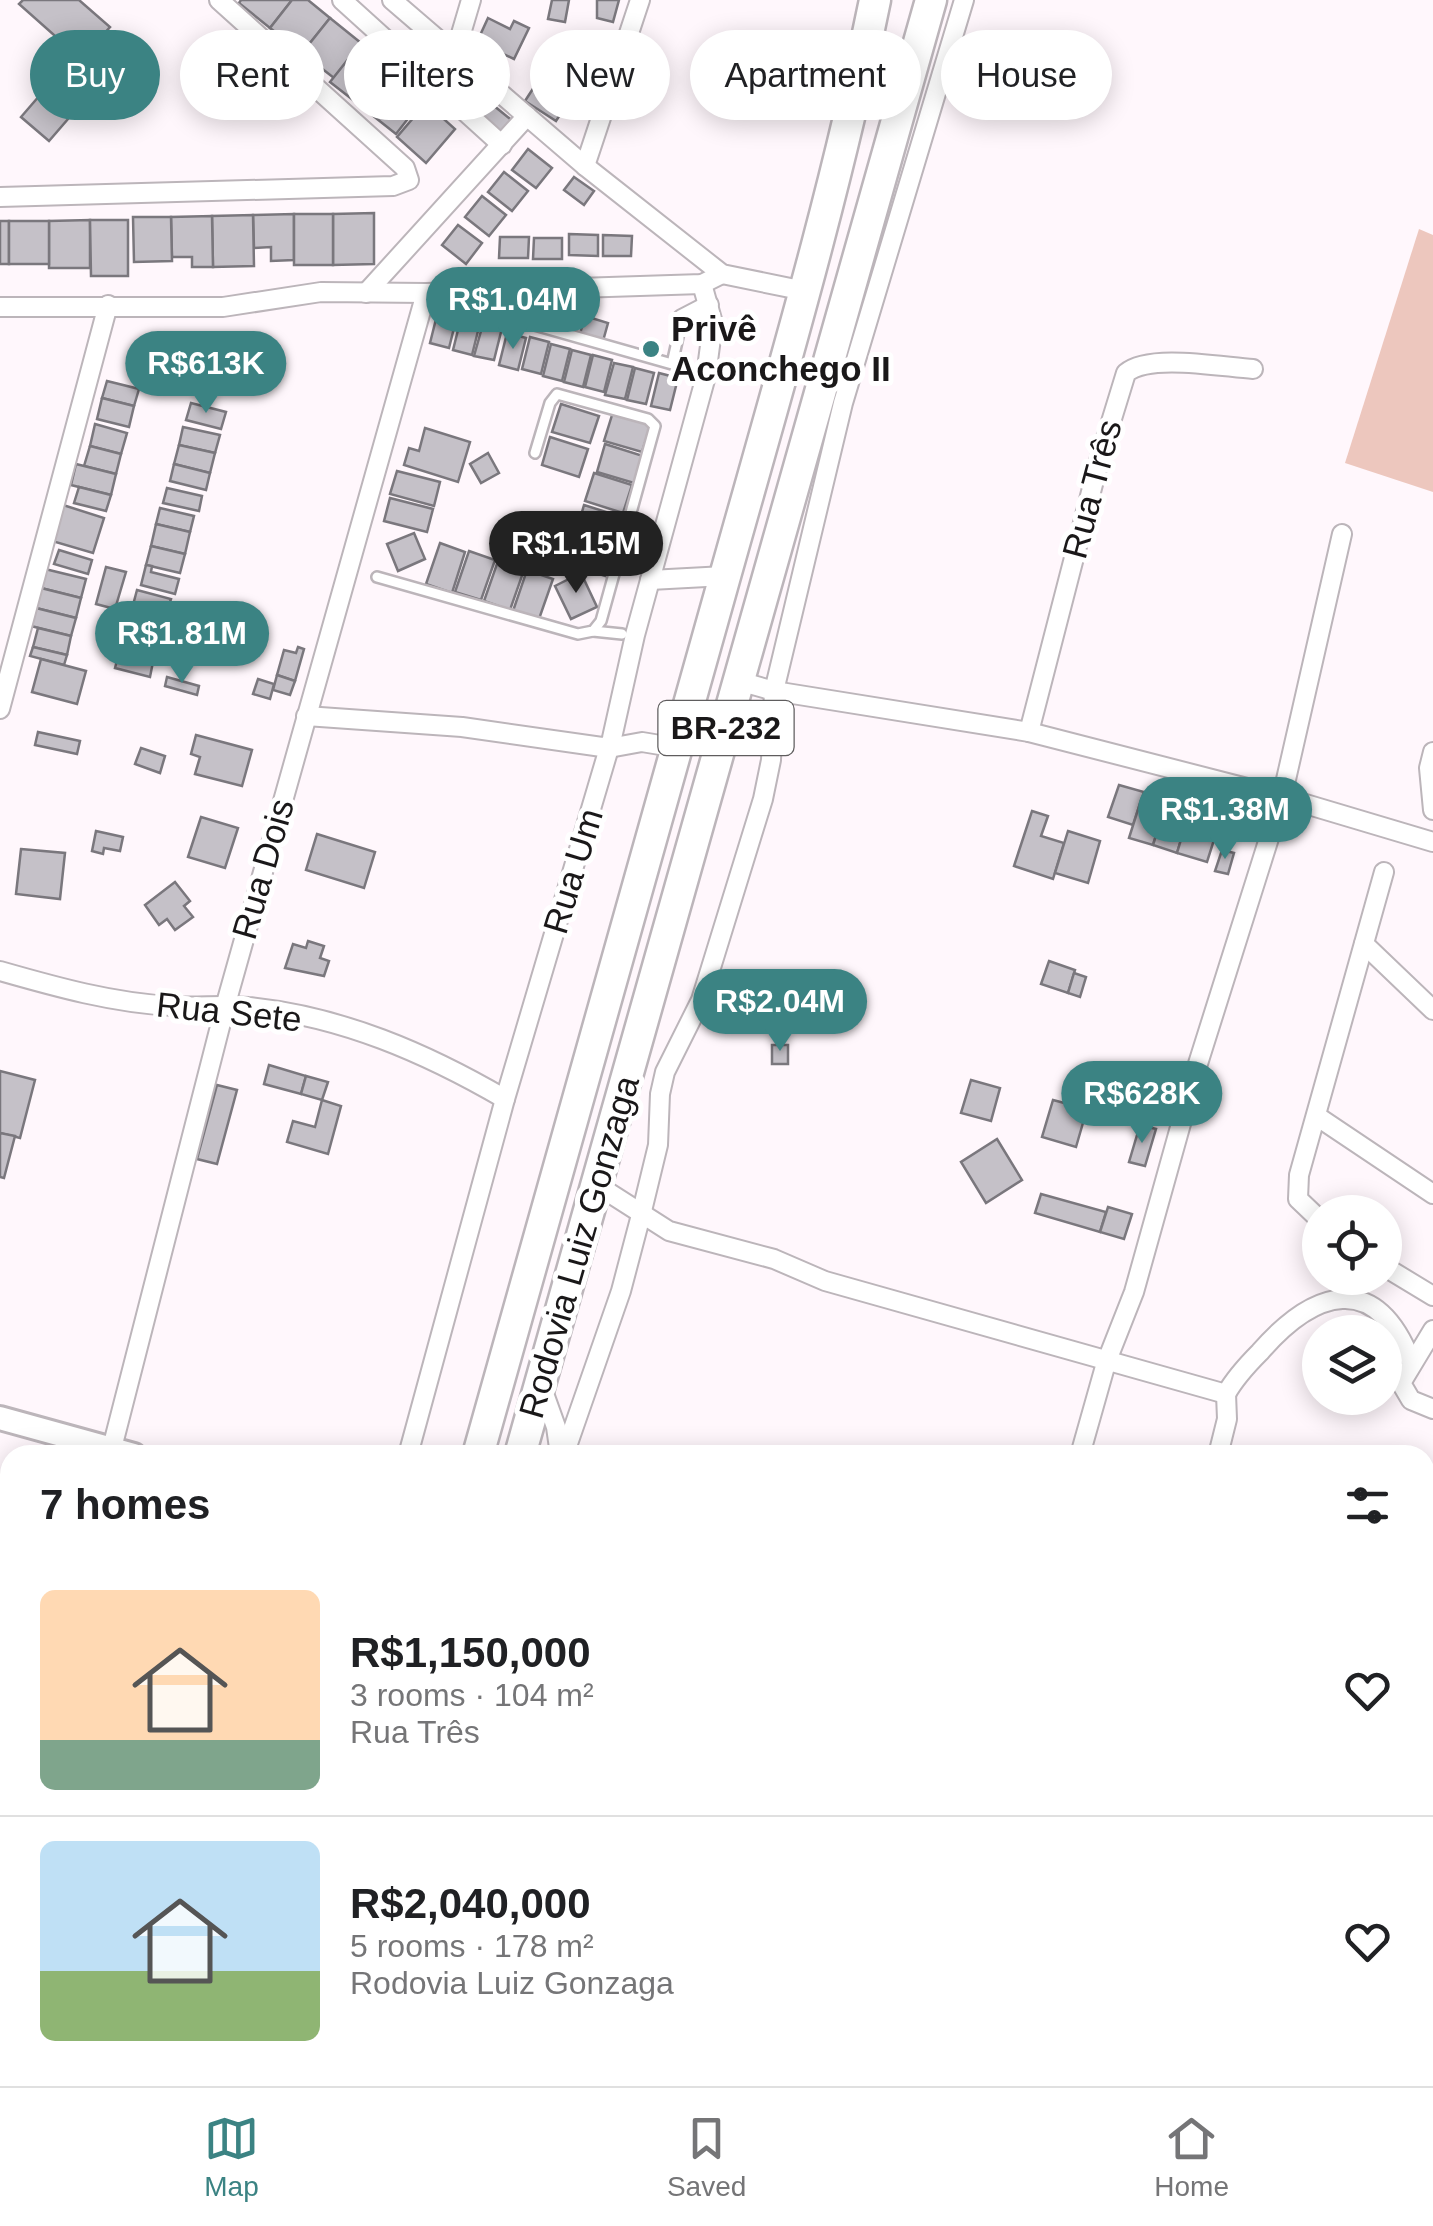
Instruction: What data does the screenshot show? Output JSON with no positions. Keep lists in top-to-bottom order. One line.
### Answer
{"streets":{"highway":["BR-232","Rodovia Luiz Gonzaga"],"street":["Rua Três","Rua Dois","Rua Um","Rua Sete"]},"crossings":[["Rua Dois","Rua Sete"],["Rua Um","Rua Sete"]],"places":["Privê Aconchego II"],"page":{"chip":["Buy","Rent","Filters","New","Apartment","House"],"price":["R$1.04M","R$613K","R$1.15M","R$1.81M","R$1.38M","R$2.04M","R$628K"],"heading":"7 homes","list":[{"name":"R$1,150,000","note":"3 rooms · 104 m² · Rua Três"},{"name":"R$2,040,000","note":"5 rooms · 178 m² · Rodovia Luiz Gonzaga"}],"tabs":["Map","Saved","Home"]}}
